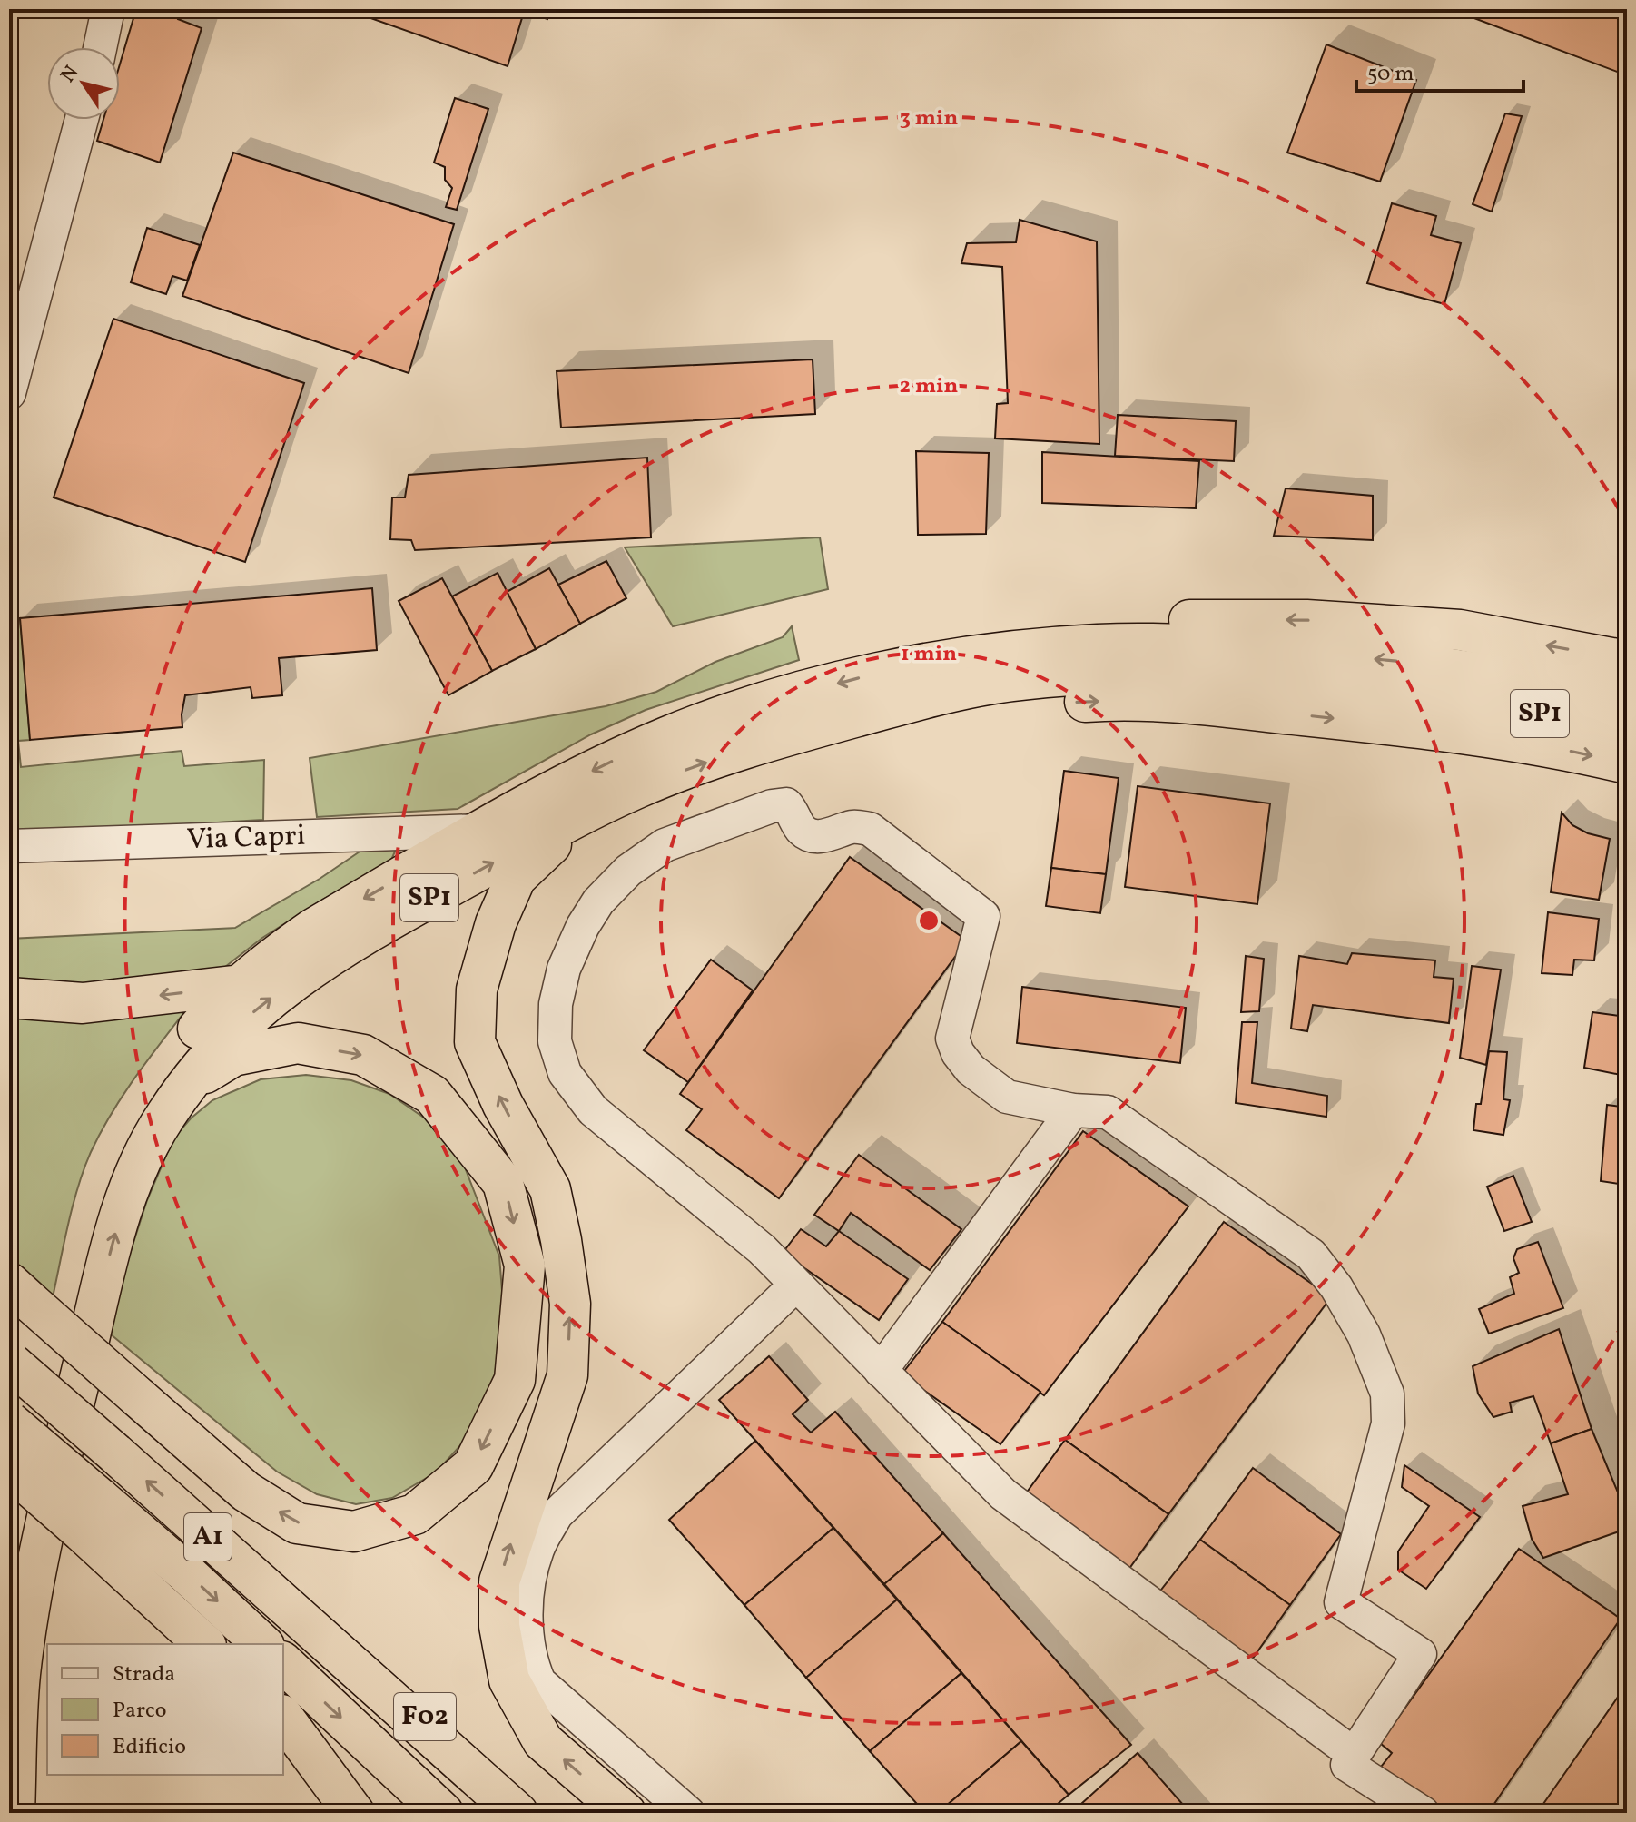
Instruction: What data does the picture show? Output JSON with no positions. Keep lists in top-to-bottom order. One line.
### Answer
{"streets":{"highway":["SP1","A1","F02"],"street":["Via Capri"]},"crossings":[["SP1","Via Capri"],["A1","F02"]],"legend":["Strada","Parco","Edificio"],"scale_bar":"50 m","north":"top left","rings":["3 min","2 min","1 min"]}
